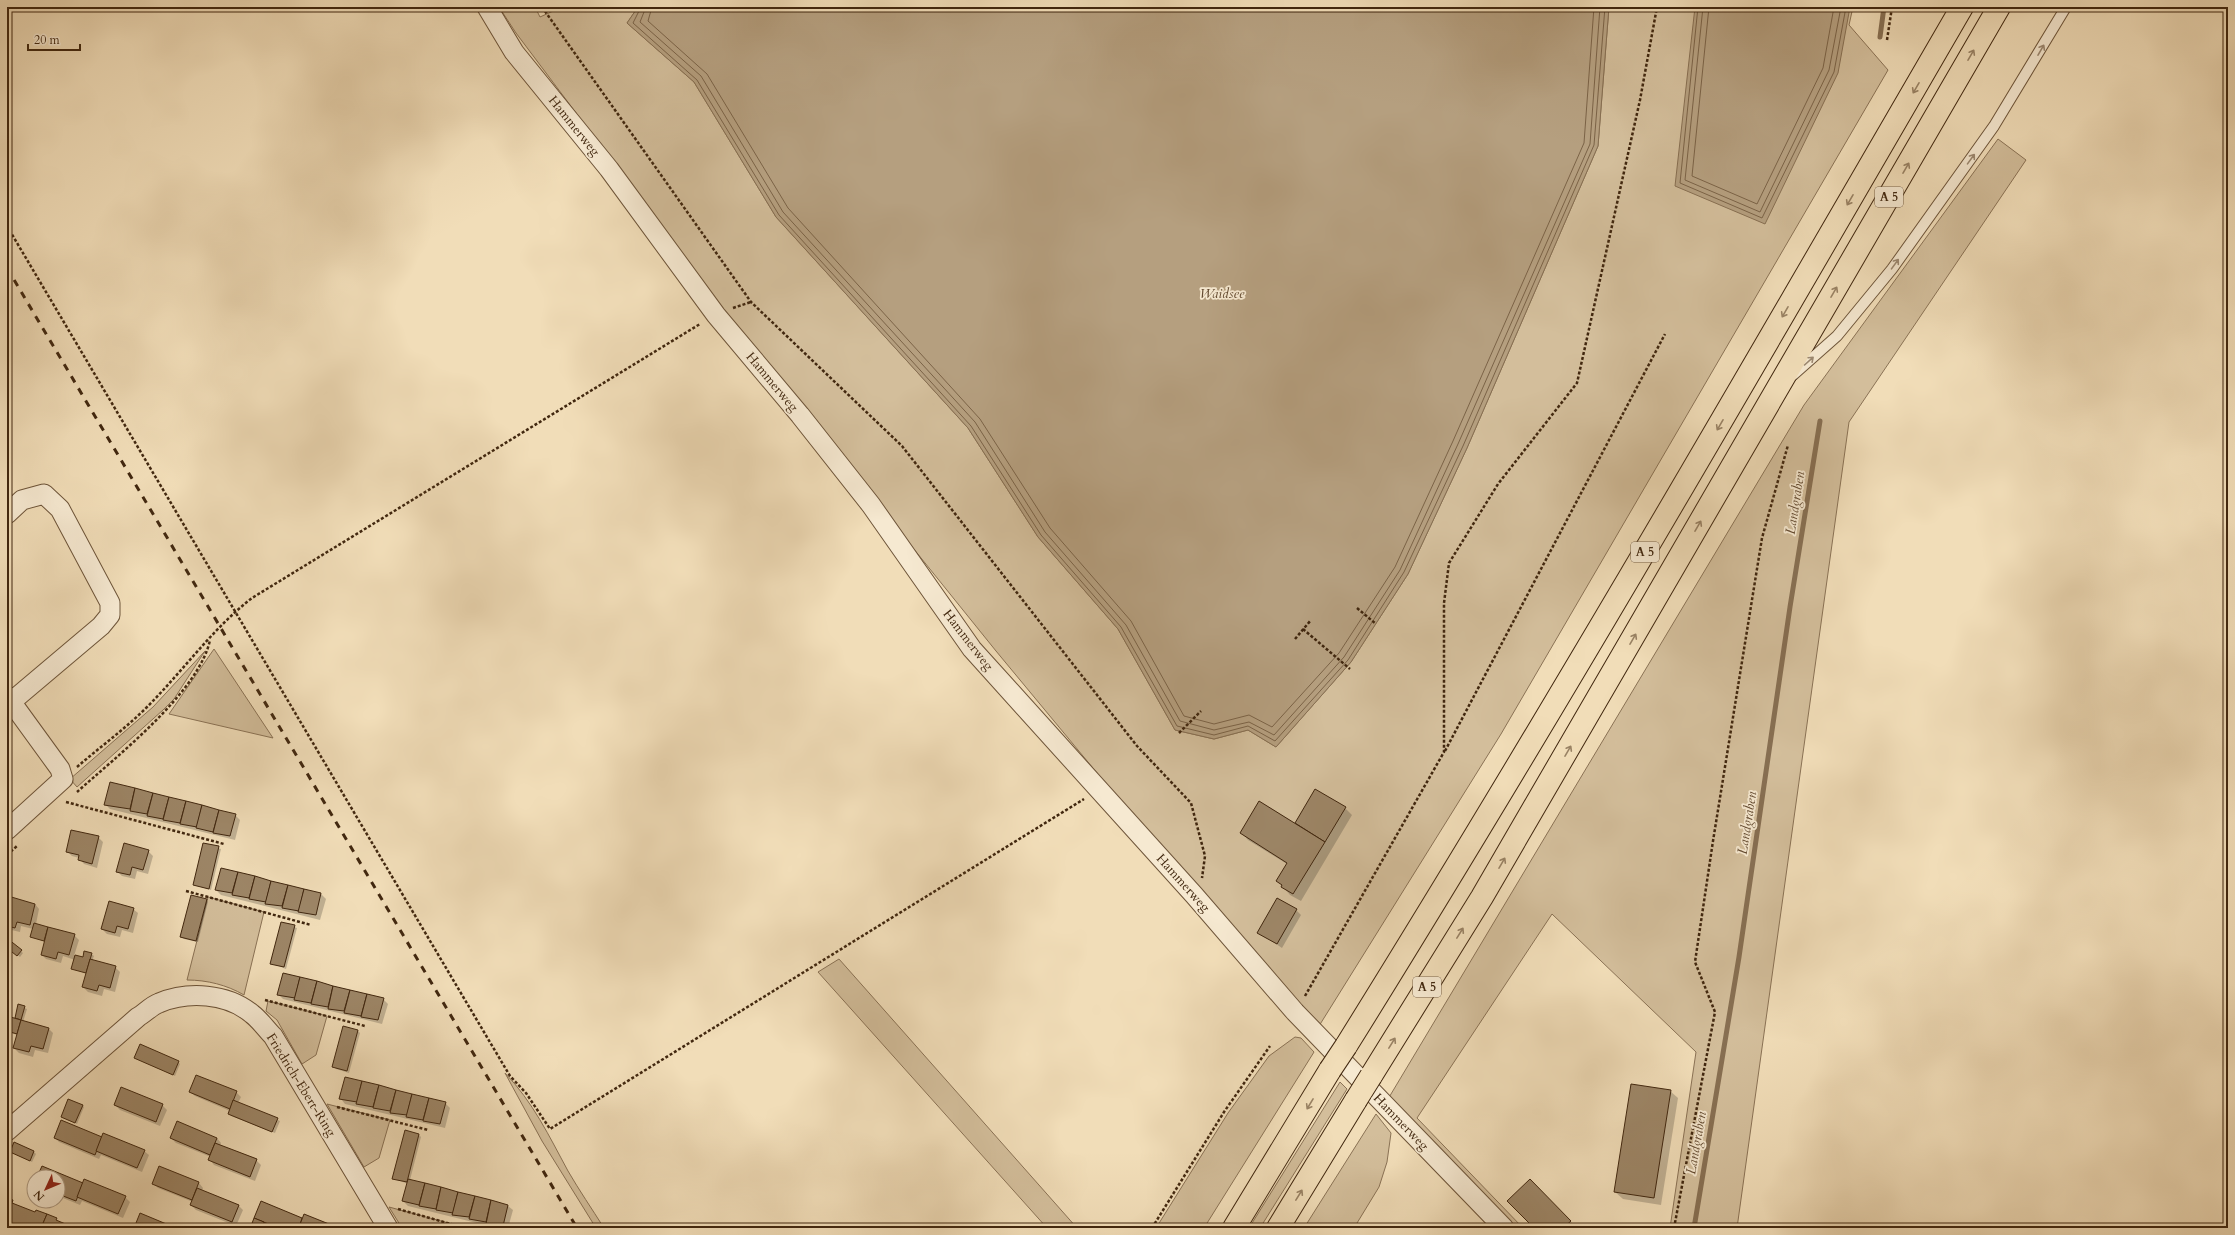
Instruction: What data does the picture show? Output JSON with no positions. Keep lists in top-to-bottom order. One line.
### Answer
{"streets":{"highway":["A 5"],"street":["Hammerweg","Friedrich-Ebert-Ring"]},"water":["Waidsee","Landgraben"],"scale_bar":"20 m","north":"bottom left"}
